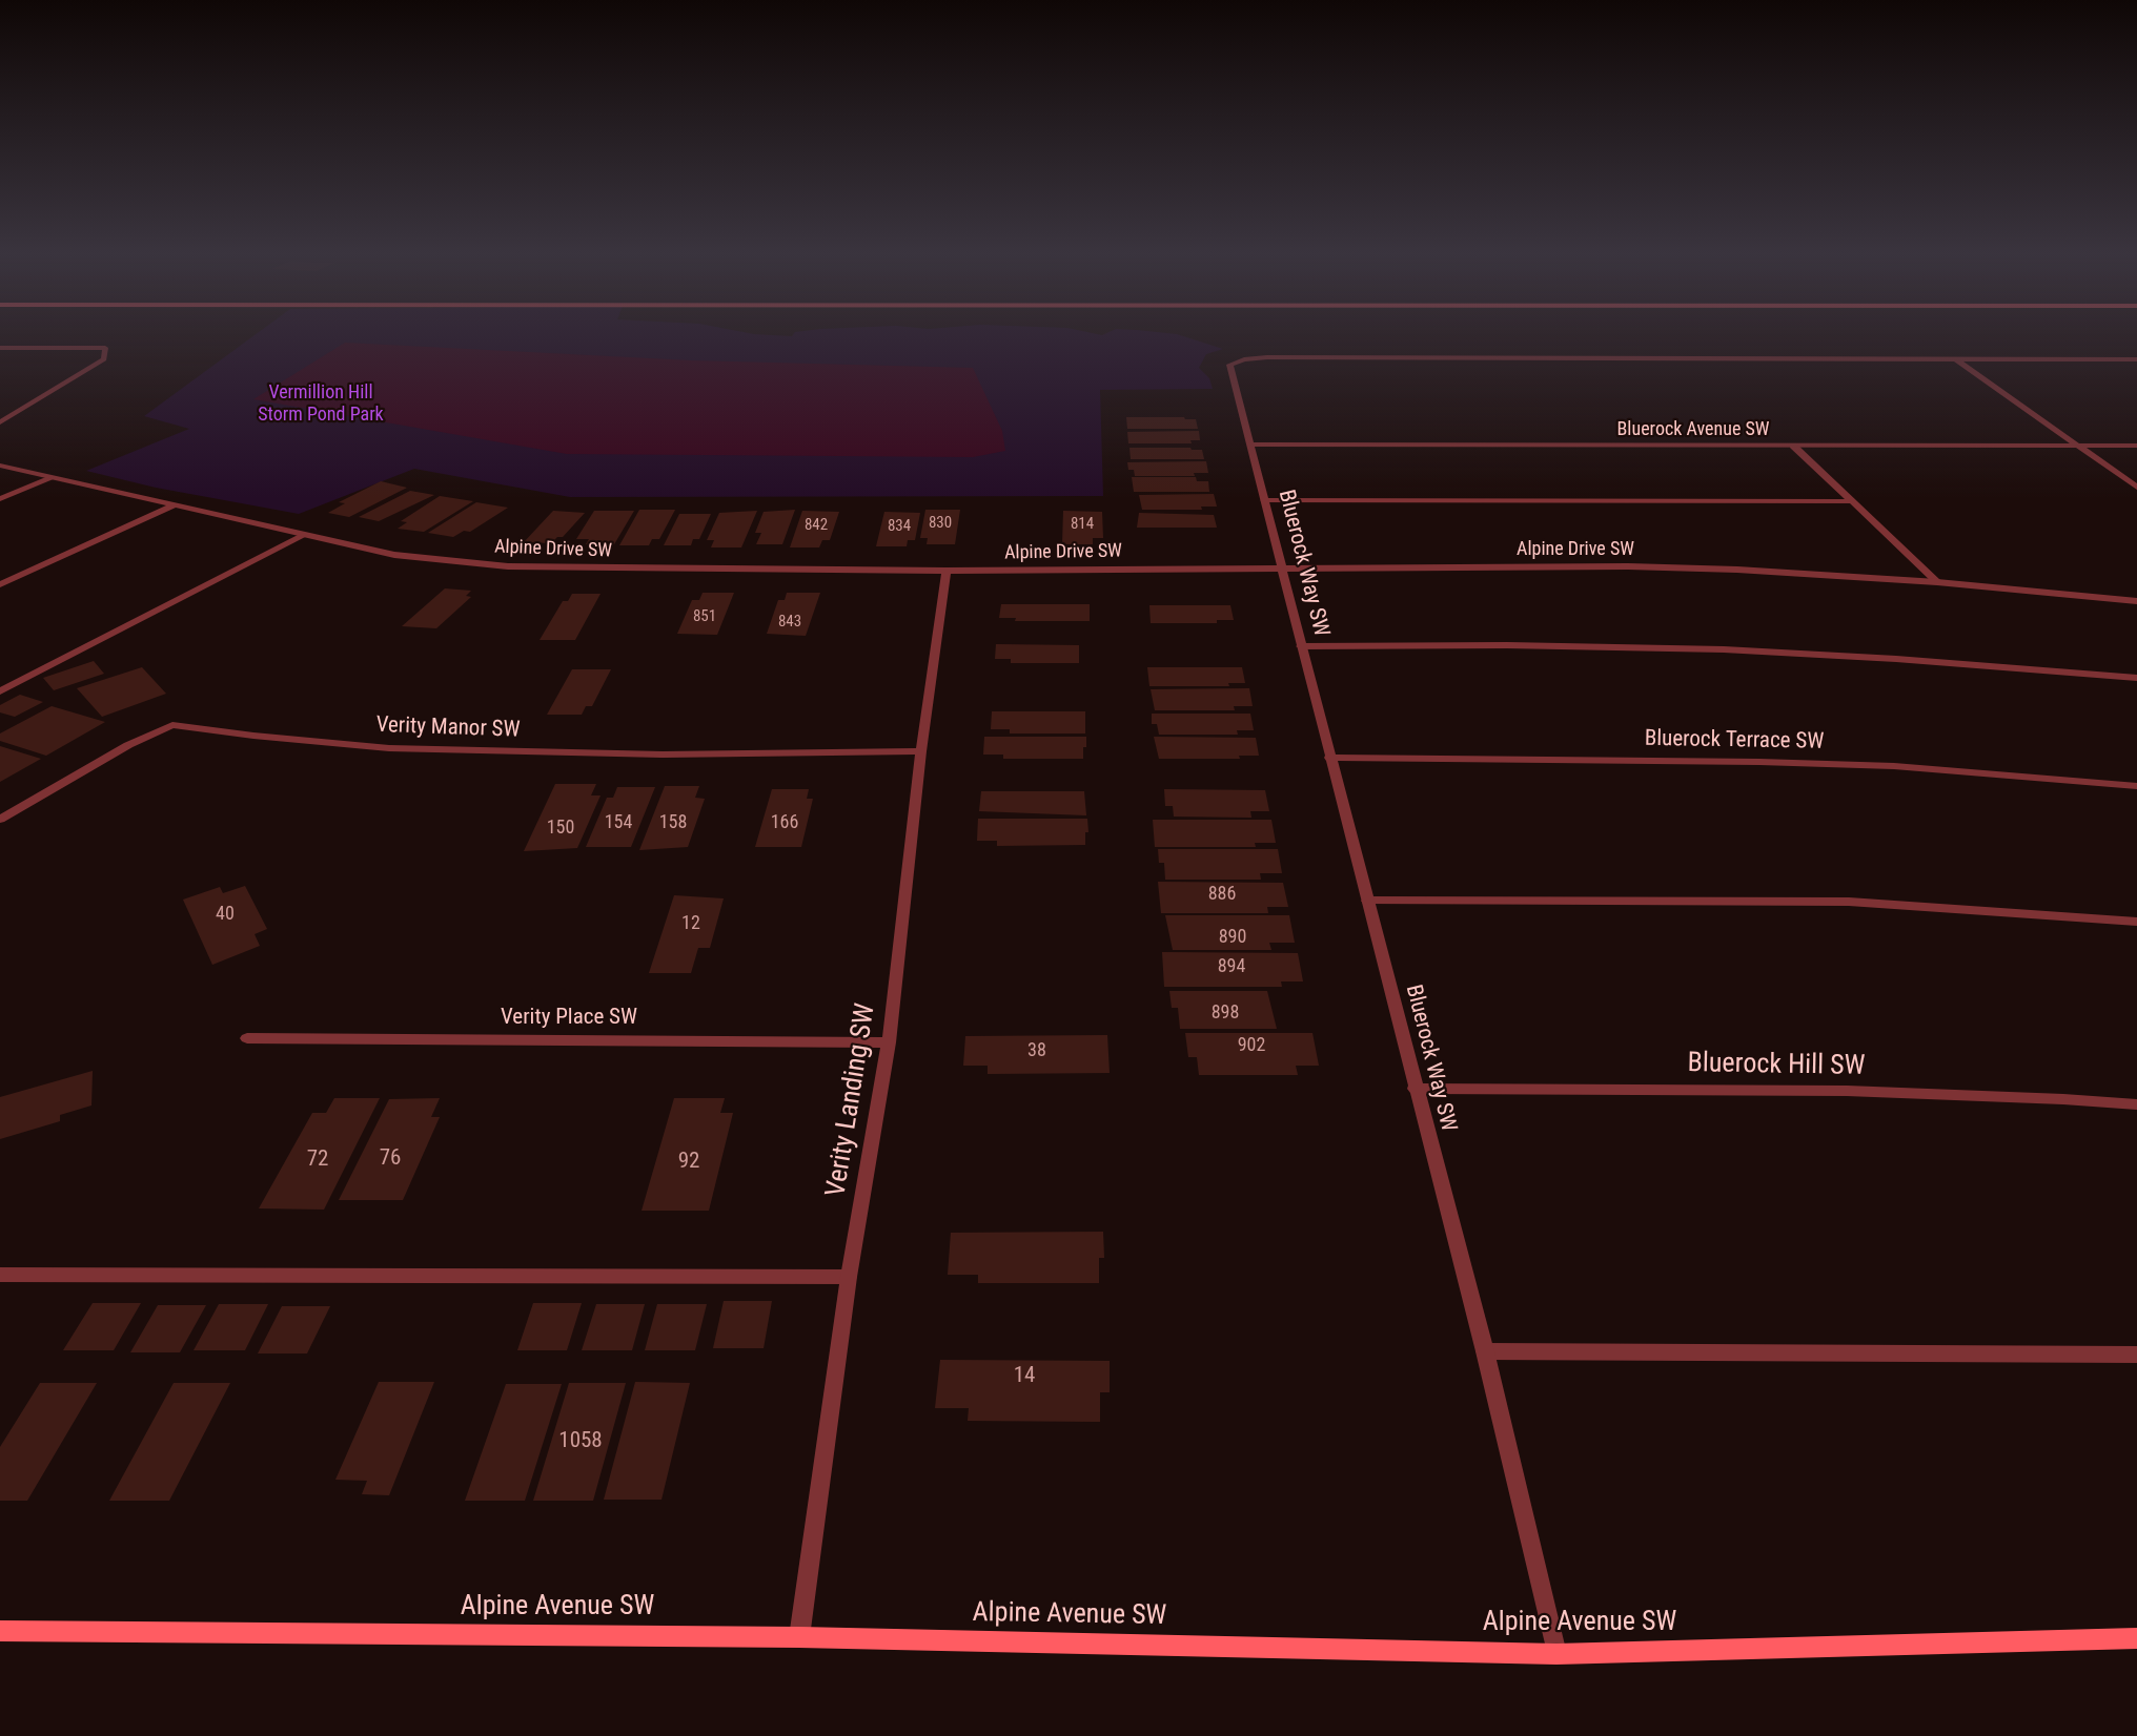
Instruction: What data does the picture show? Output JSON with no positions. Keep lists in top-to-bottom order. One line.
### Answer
{"streets":{"street":["Bluerock Avenue SW","Alpine Drive SW","Bluerock Way SW","Verity Manor SW","Bluerock Terrace SW","Verity Place SW","Bluerock Hill SW","Verity Landing SW","Alpine Avenue SW"]},"crossings":[["Bluerock Avenue SW","Bluerock Way SW"],["Alpine Drive SW","Bluerock Way SW"],["Alpine Drive SW","Verity Landing SW"],["Bluerock Way SW","Bluerock Terrace SW"],["Bluerock Way SW","Bluerock Hill SW"],["Bluerock Way SW","Alpine Avenue SW"],["Verity Manor SW","Verity Landing SW"],["Verity Place SW","Verity Landing SW"],["Verity Landing SW","Alpine Avenue SW"]],"parks":["Vermillion Hill Storm Pond Park"],"house_numbers":["830","814","842","834","851","843","154","158","166","150","886","40","12","890","894","898","902","38","76","72","92","14","1058"]}
